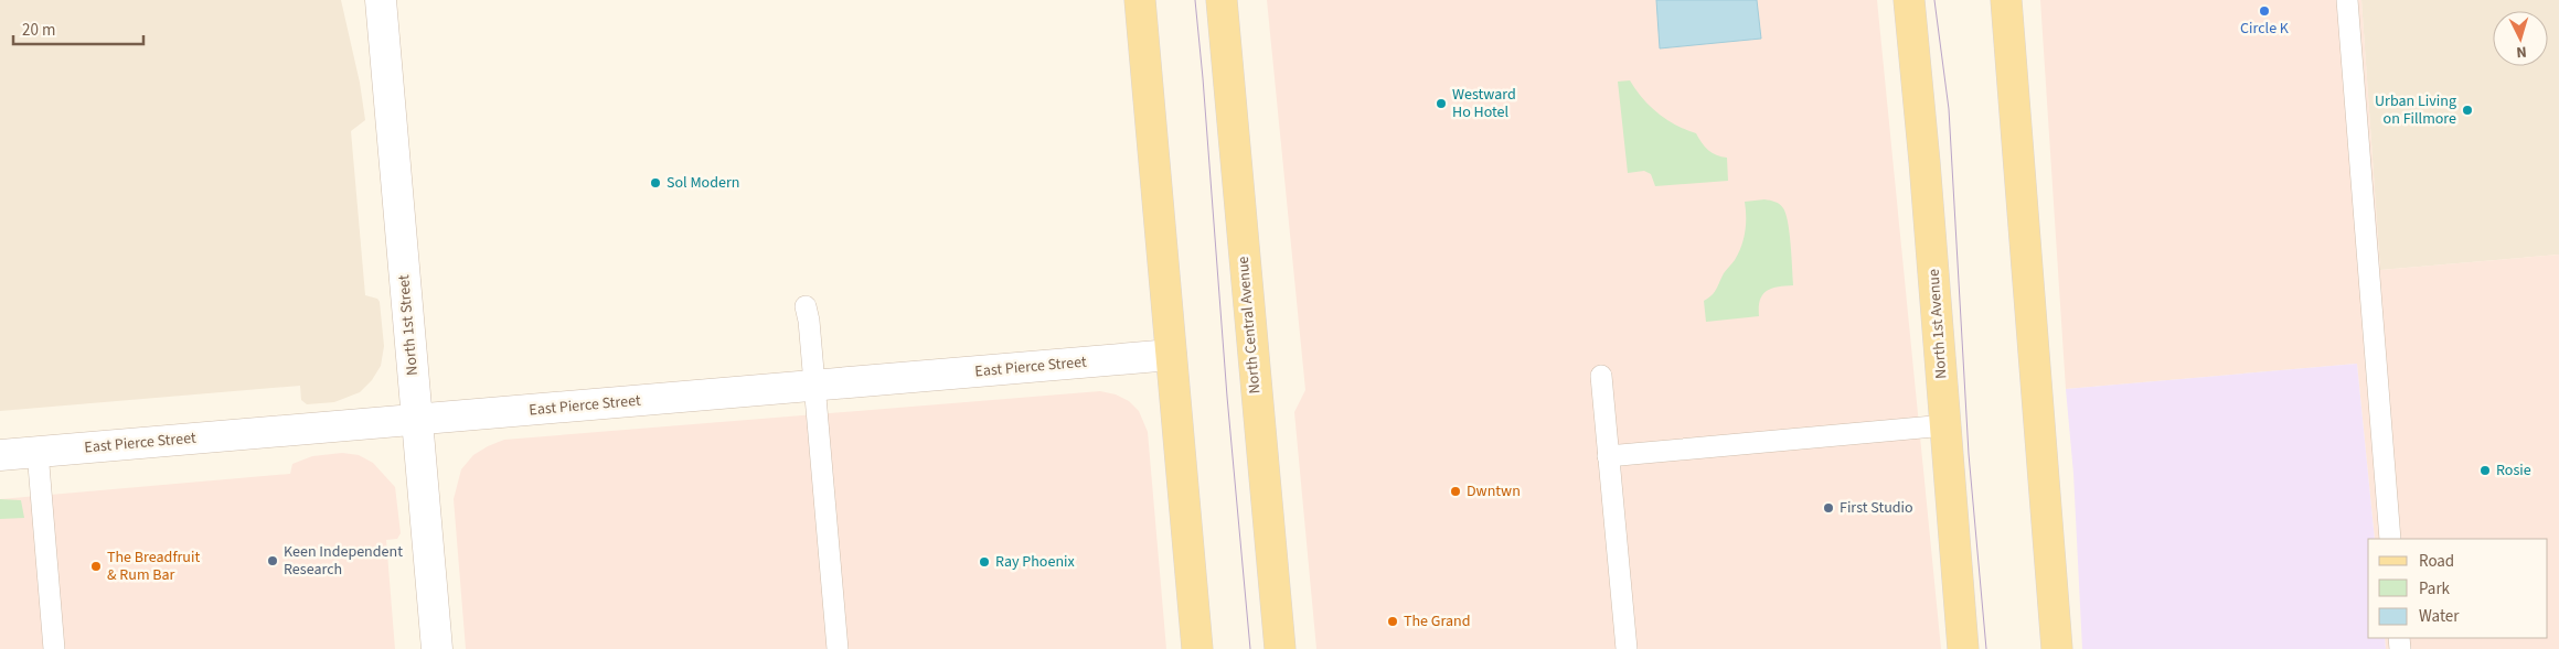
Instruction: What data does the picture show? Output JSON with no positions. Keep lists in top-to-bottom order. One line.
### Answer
{"streets":{"main road":["North 1st Avenue","North Central Avenue"],"street":["North 1st Street","East Pierce Street"]},"crossings":[["North 1st Street","East Pierce Street"]],"places":["Circle K","Westward Ho Hotel","Urban Living on Fillmore","Sol Modern","Rosie","Dwntwn","First Studio","Keen Independent Research","Ray Phoenix","The Breadfruit & Rum Bar","The Grand"],"legend":["Road","Park","Water"],"scale_bar":"20 m","north":"bottom"}
